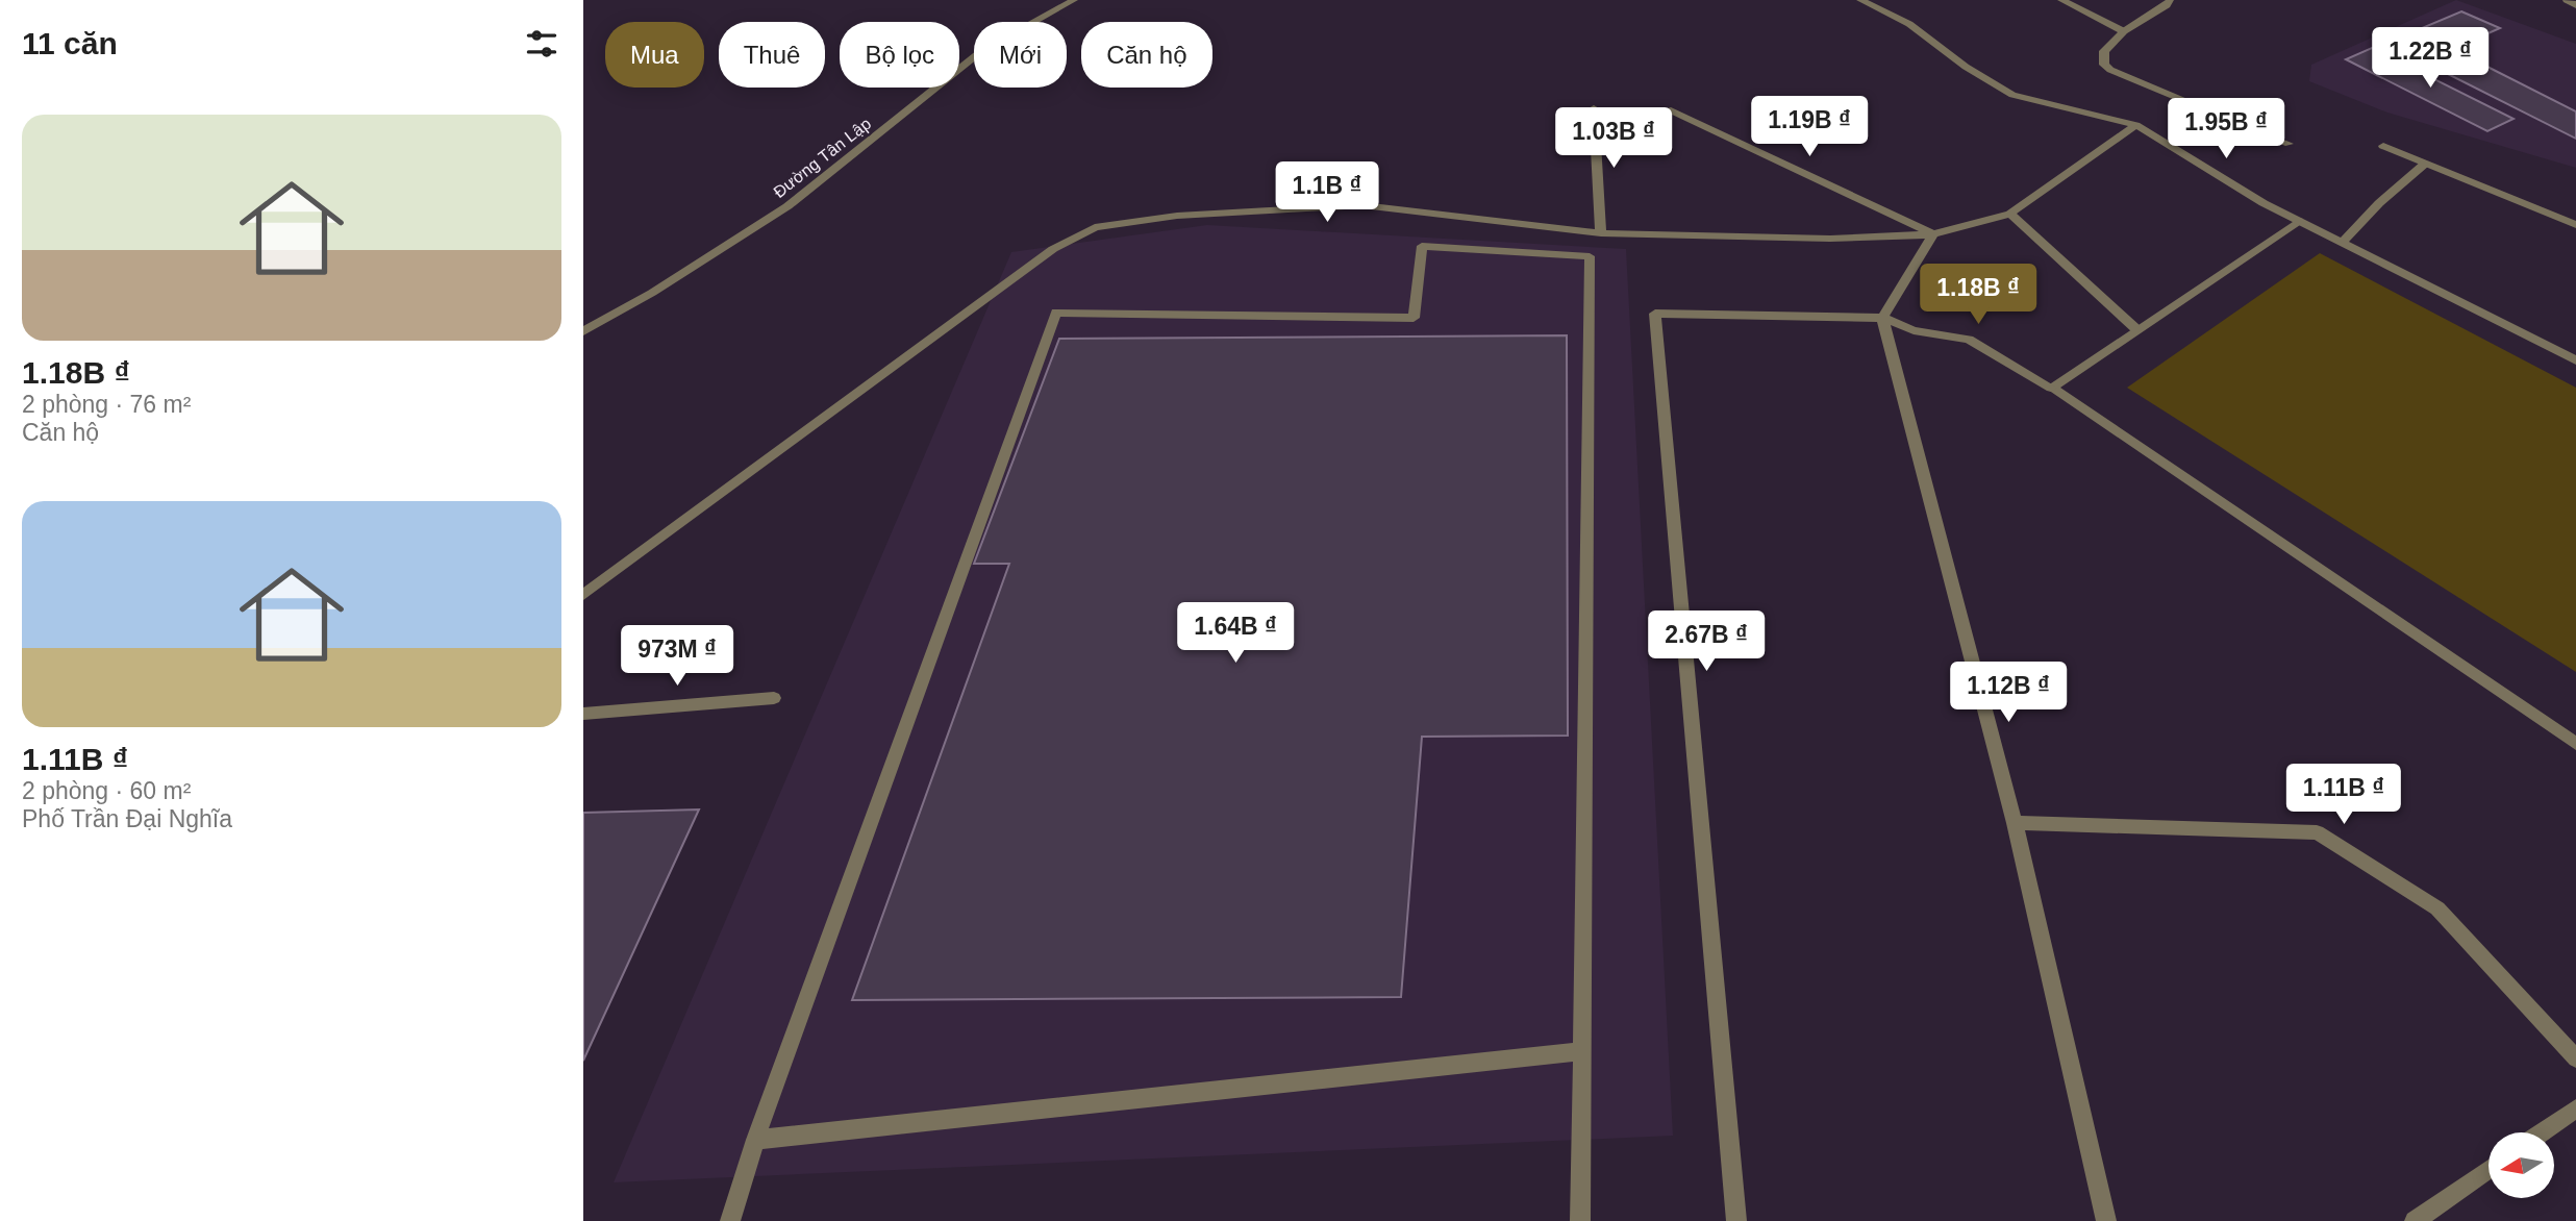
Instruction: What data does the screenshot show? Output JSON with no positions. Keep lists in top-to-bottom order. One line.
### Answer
{"streets":{"street":["Đường Tân Lập"]},"north":"left","page":{"heading":"11 căn","chip":["Mua","Thuê","Bộ lọc","Mới","Căn hộ"],"price":["1.22B ₫","1.19B ₫","1.95B ₫","1.03B ₫","1.1B ₫","1.18B ₫","1.64B ₫","2.67B ₫","973M ₫","1.12B ₫","1.11B ₫"],"list":[{"name":"1.18B ₫","note":"2 phòng · 76 m² · Căn hộ"},{"name":"1.11B ₫","note":"2 phòng · 60 m² · Phố Trần Đại Nghĩa"}]}}
